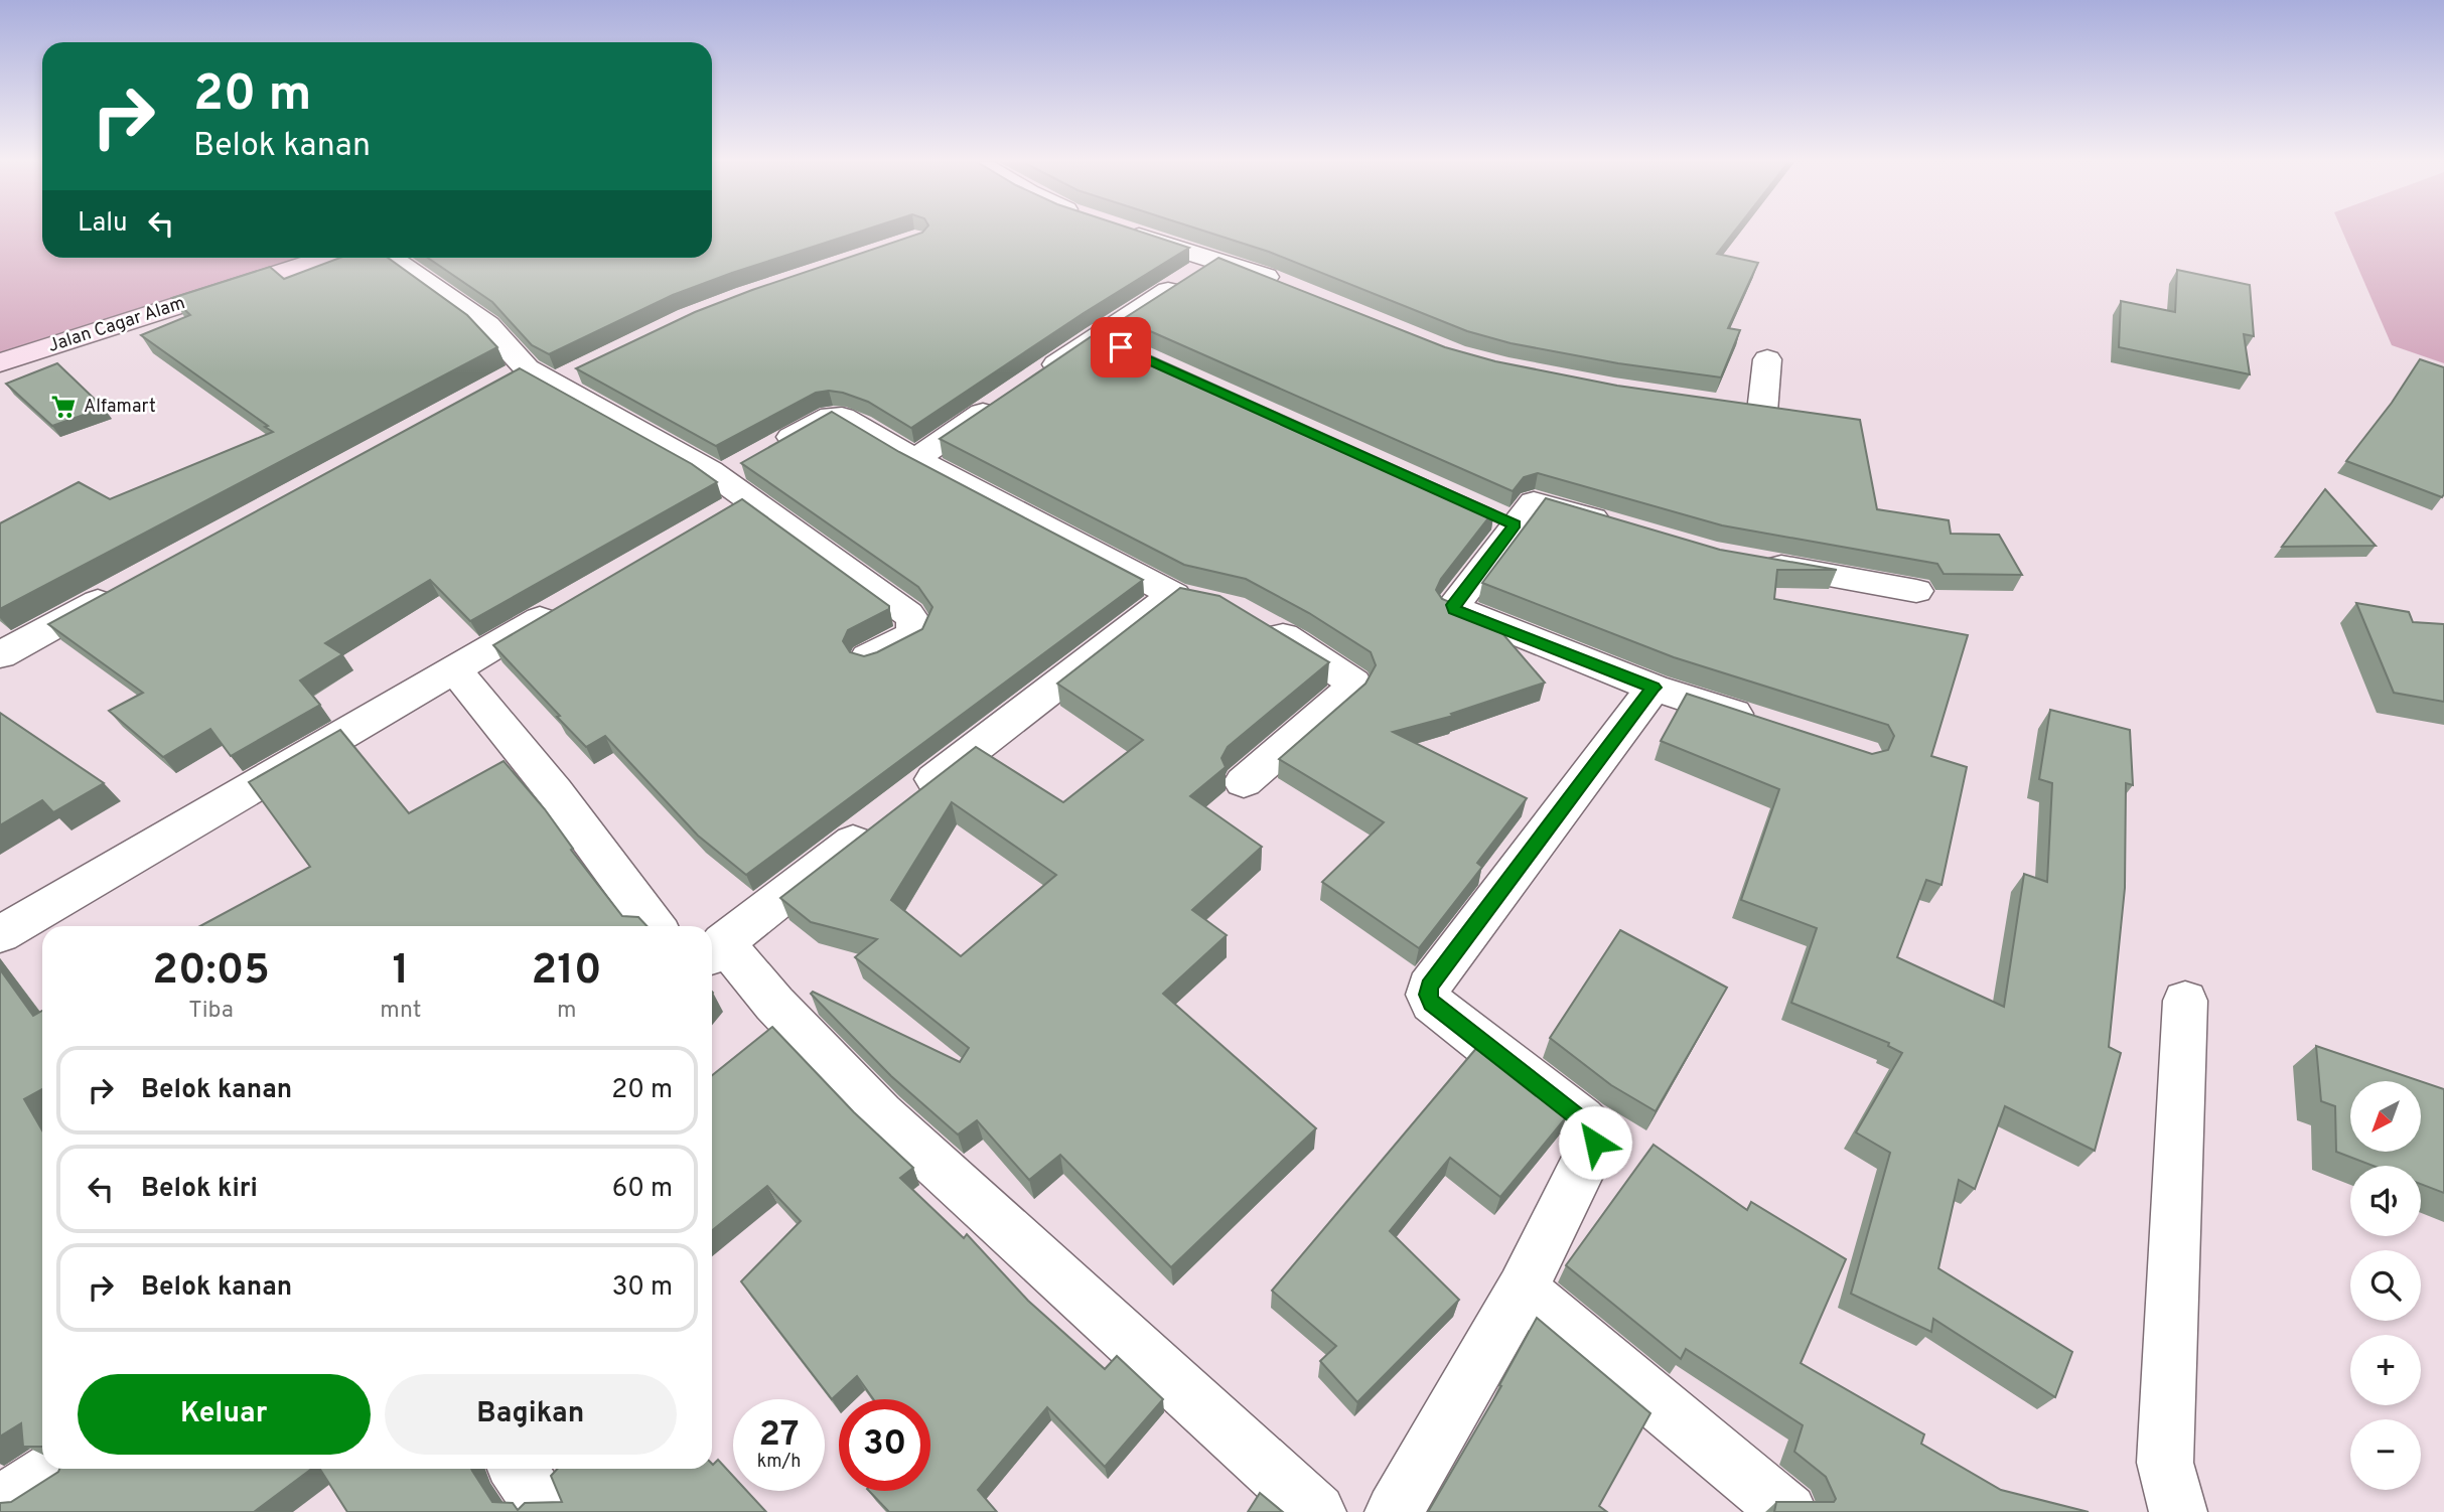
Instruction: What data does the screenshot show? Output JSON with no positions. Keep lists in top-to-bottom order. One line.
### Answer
{"streets":{"street":["Jalan Cagar Alam"]},"places":{"supermarket":["Alfamart"]},"north":"bottom left","page":{"turn":["20 m","Belok kanan"],"then":"Lalu","eta":["20:05","Tiba","1","mnt","210","m"],"list":[{"name":"Belok kanan","value":"20 m"},{"name":"Belok kiri","value":"60 m"},{"name":"Belok kanan","value":"30 m"}],"map_buttons":["+","−"],"buttons":["Keluar","Bagikan"],"speed":"27 km/h","limit":"30"}}
